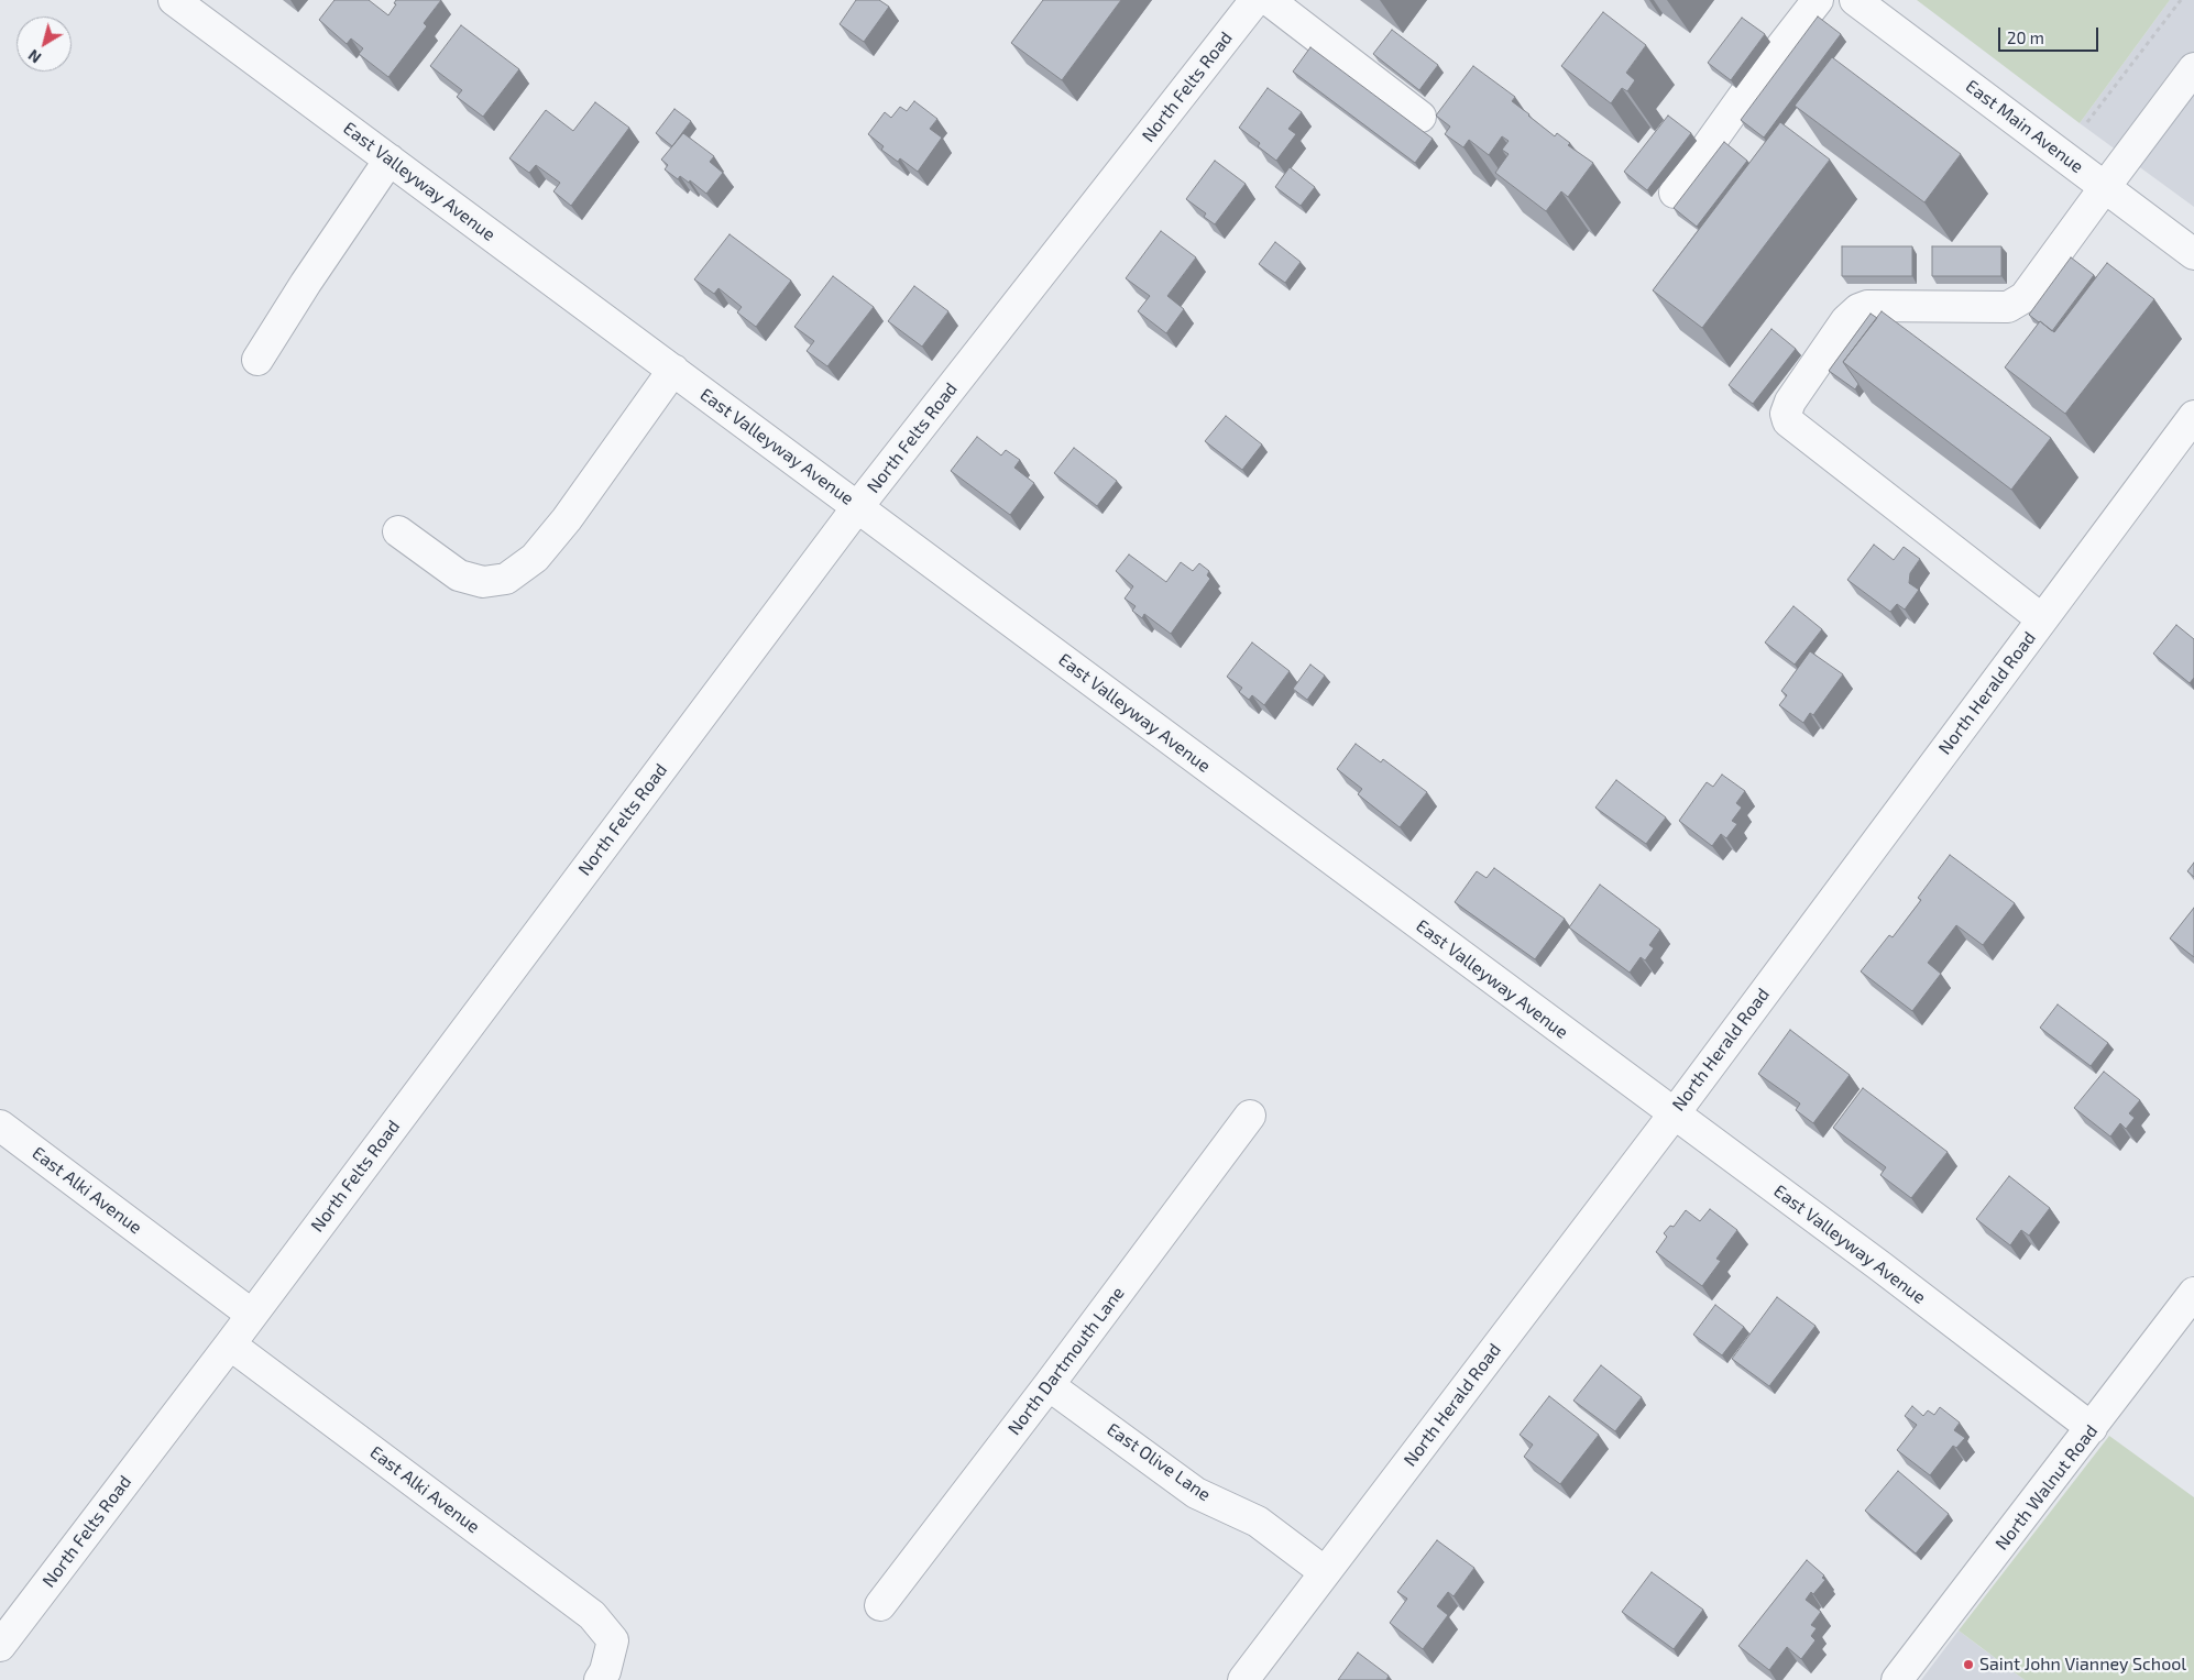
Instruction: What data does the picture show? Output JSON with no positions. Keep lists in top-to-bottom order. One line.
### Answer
{"streets":{"street":["North Felts Road","East Main Avenue","East Valleyway Avenue","North Herald Road","East Alki Avenue","North Dartmouth Lane","East Olive Lane","North Walnut Road"]},"crossings":[["North Felts Road","East Valleyway Avenue"],["North Felts Road","East Alki Avenue"],["East Valleyway Avenue","North Herald Road"],["East Valleyway Avenue","North Walnut Road"],["North Herald Road","East Olive Lane"],["North Dartmouth Lane","East Olive Lane"]],"places":["Saint John Vianney School"],"scale_bar":"20 m","north":"bottom left"}
